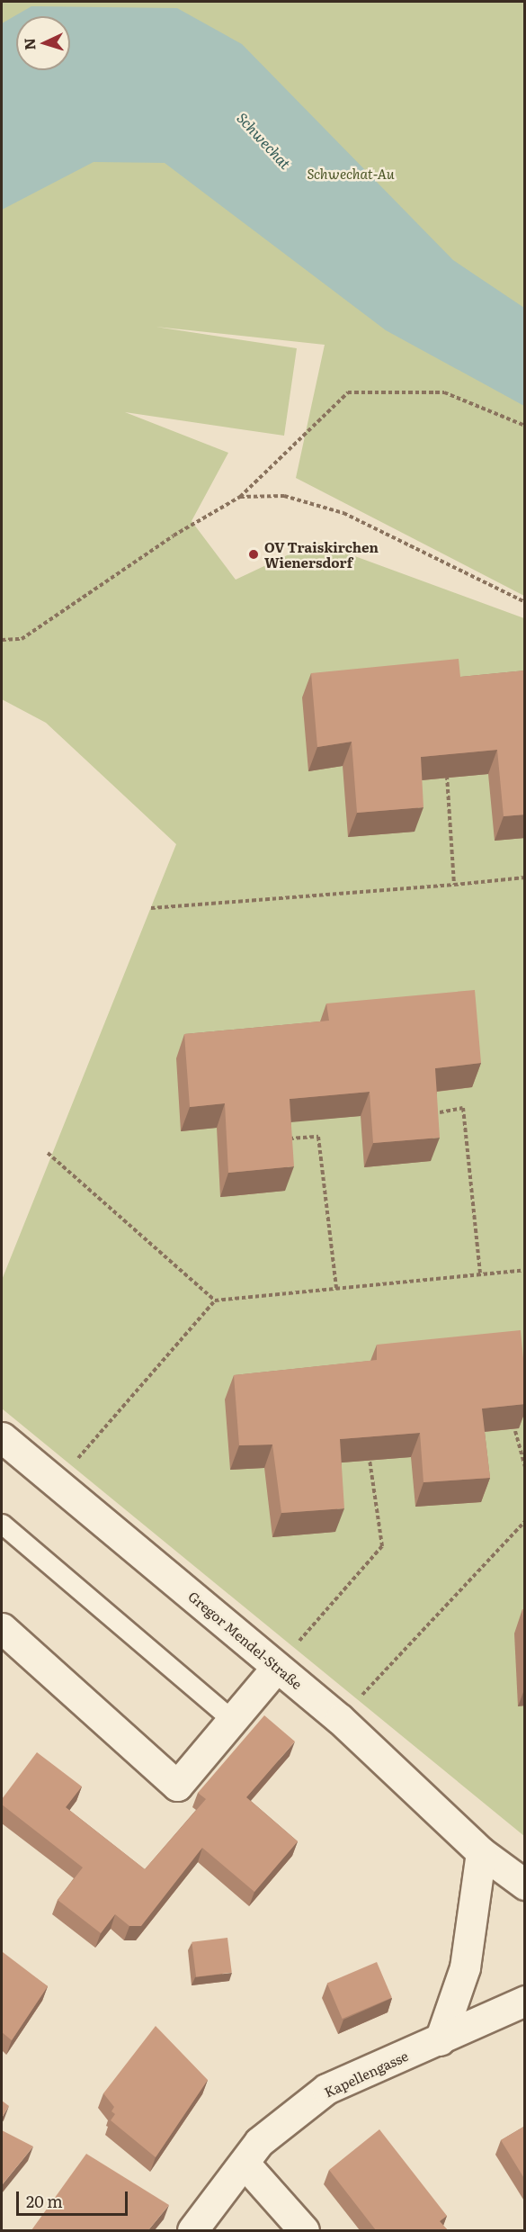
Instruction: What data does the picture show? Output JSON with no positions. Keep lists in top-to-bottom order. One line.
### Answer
{"streets":{"street":["Gregor Mendel-Straße","Kapellengasse"]},"water":["Schwechat"],"parks":["Schwechat-Au"],"places":["OV Traiskirchen Wienersdorf"],"scale_bar":"20 m","north":"left"}
